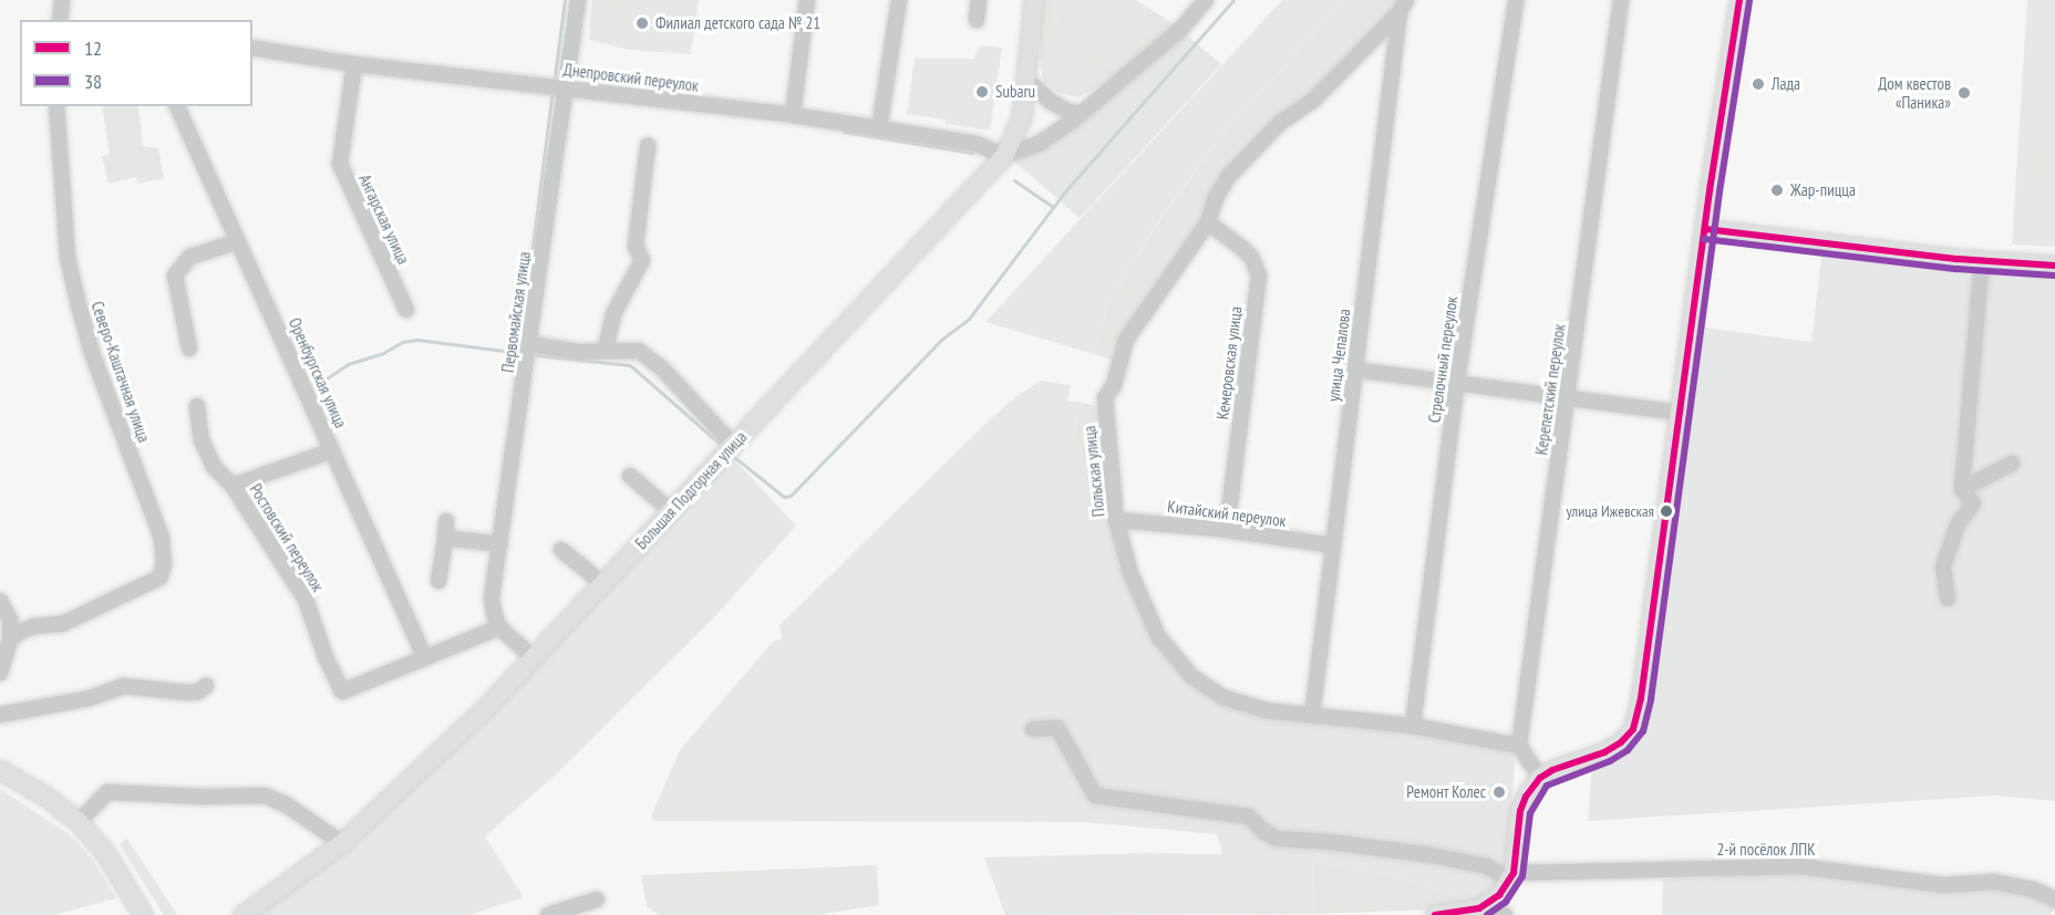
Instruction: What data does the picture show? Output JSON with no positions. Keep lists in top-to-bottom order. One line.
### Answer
{"streets":{"main road":["Большая Подгорная улица"],"street":["Днепровский переулок","Ангарская улица","Первомайская улица","улица Чепалова","Стрелочный переулок","Кемеровская улица","Северо-Каштачная улица","Оренбургская улица","Керепетский переулок","Польская улица","Китайский переулок","Ростовский переулок","2-й посёлок ЛПК"]},"crossings":[["Днепровский переулок","Ангарская улица"],["Днепровский переулок","Первомайская улица"],["Днепровский переулок","Большая Подгорная улица"],["улица Чепалова","Польская улица"],["улица Чепалова","Китайский переулок"],["Стрелочный переулок","Польская улица"],["Кемеровская улица","Польская улица"],["Кемеровская улица","Китайский переулок"],["Оренбургская улица","Ростовский переулок"],["Керепетский переулок","Польская улица"],["Польская улица","Китайский переулок"]],"places":["Филиал детского сада № 21","Лада","Subaru","Дом квестов «Паника»","Жар-пицца","улица Ижевская","Ремонт Колес"],"lines":["transit line 12","transit line 38"],"legend":["12","38"]}
